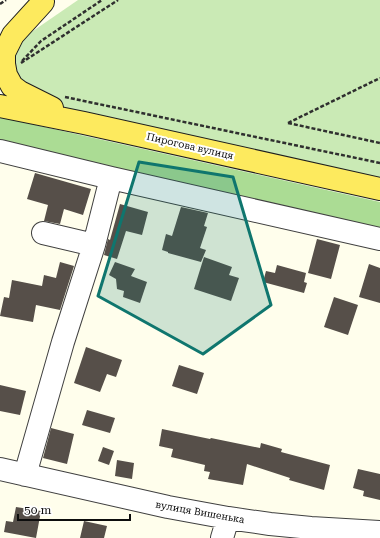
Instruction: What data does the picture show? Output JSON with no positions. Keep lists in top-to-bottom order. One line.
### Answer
{"streets":{"main road":["Пирогова вулиця"],"street":["вулиця Вишенька"]},"scale_bar":"50 m"}
